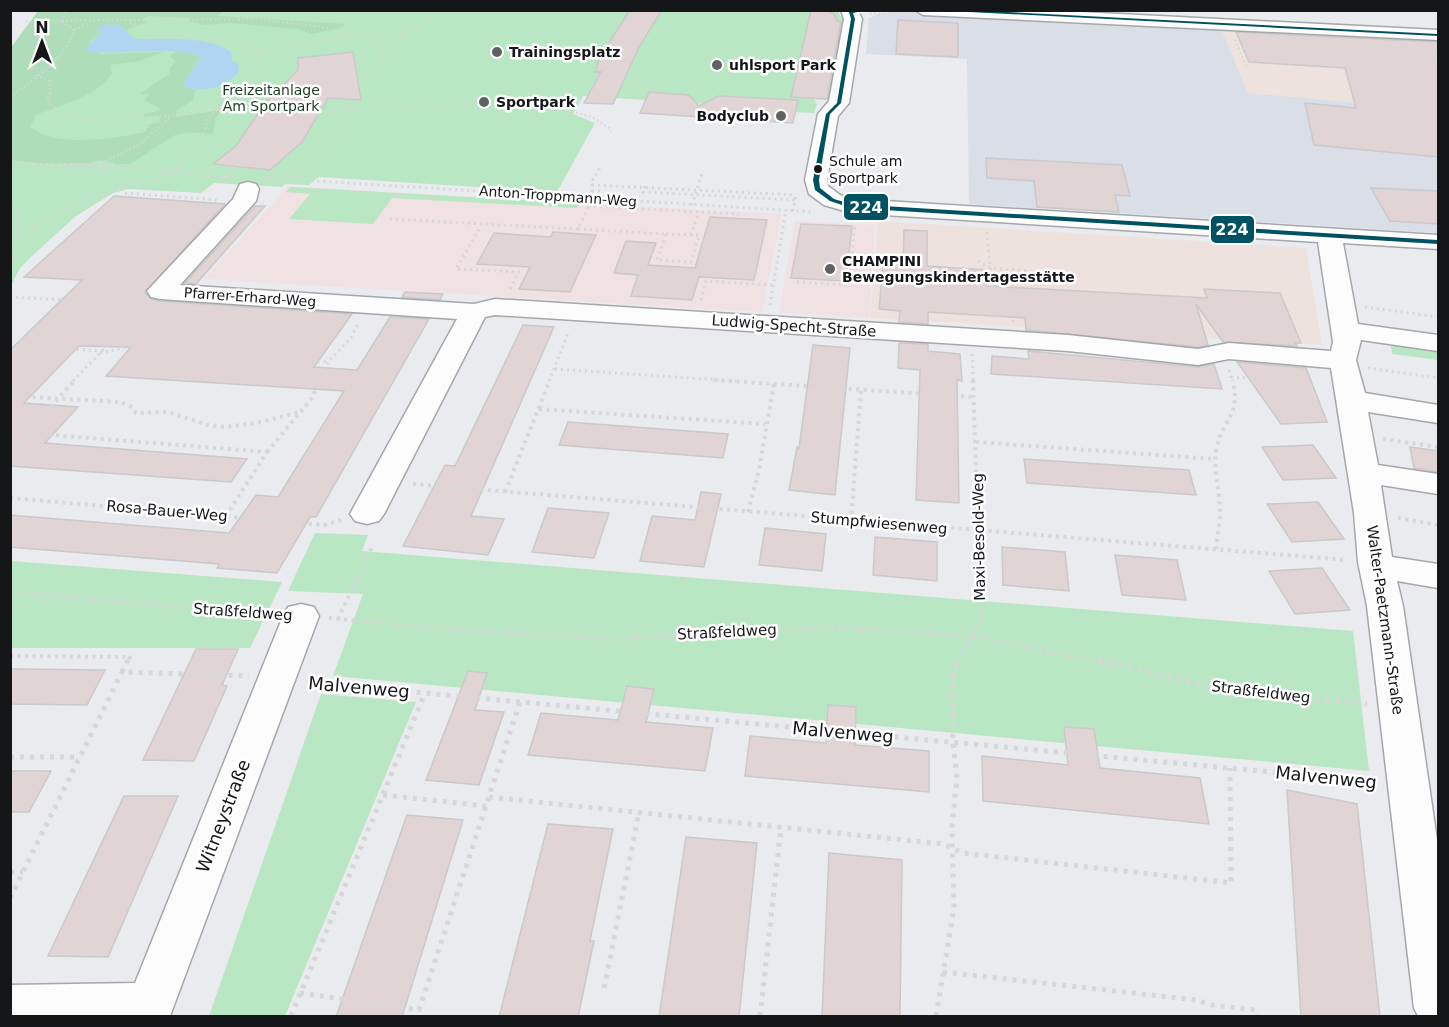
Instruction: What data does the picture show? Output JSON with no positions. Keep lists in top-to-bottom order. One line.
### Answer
{"streets":{"street":["Pfarrer-Erhard-Weg","Ludwig-Specht-Straße","Walter-Paetzmann-Straße","Witneystraße"],"path":["Anton-Troppmann-Weg","Rosa-Bauer-Weg","Stumpfwiesenweg","Maxi-Besold-Weg","Straßfeldweg","Malvenweg"]},"crossings":[["Anton-Troppmann-Weg","Pfarrer-Erhard-Weg"],["Pfarrer-Erhard-Weg","Ludwig-Specht-Straße"],["Ludwig-Specht-Straße","Maxi-Besold-Weg"],["Ludwig-Specht-Straße","Walter-Paetzmann-Straße"],["Stumpfwiesenweg","Maxi-Besold-Weg"],["Stumpfwiesenweg","Walter-Paetzmann-Straße"],["Maxi-Besold-Weg","Straßfeldweg"],["Maxi-Besold-Weg","Malvenweg"],["Straßfeldweg","Walter-Paetzmann-Straße"],["Straßfeldweg","Witneystraße"],["Walter-Paetzmann-Straße","Malvenweg"],["Malvenweg","Witneystraße"]],"parks":["Freizeitanlage Am Sportpark"],"places":["Trainingsplatz","uhlsport Park","Sportpark","Bodyclub","Schule am Sportpark","CHAMPINI Bewegungskindertagesstätte"],"lines":["transit line 224"],"north":"top"}
